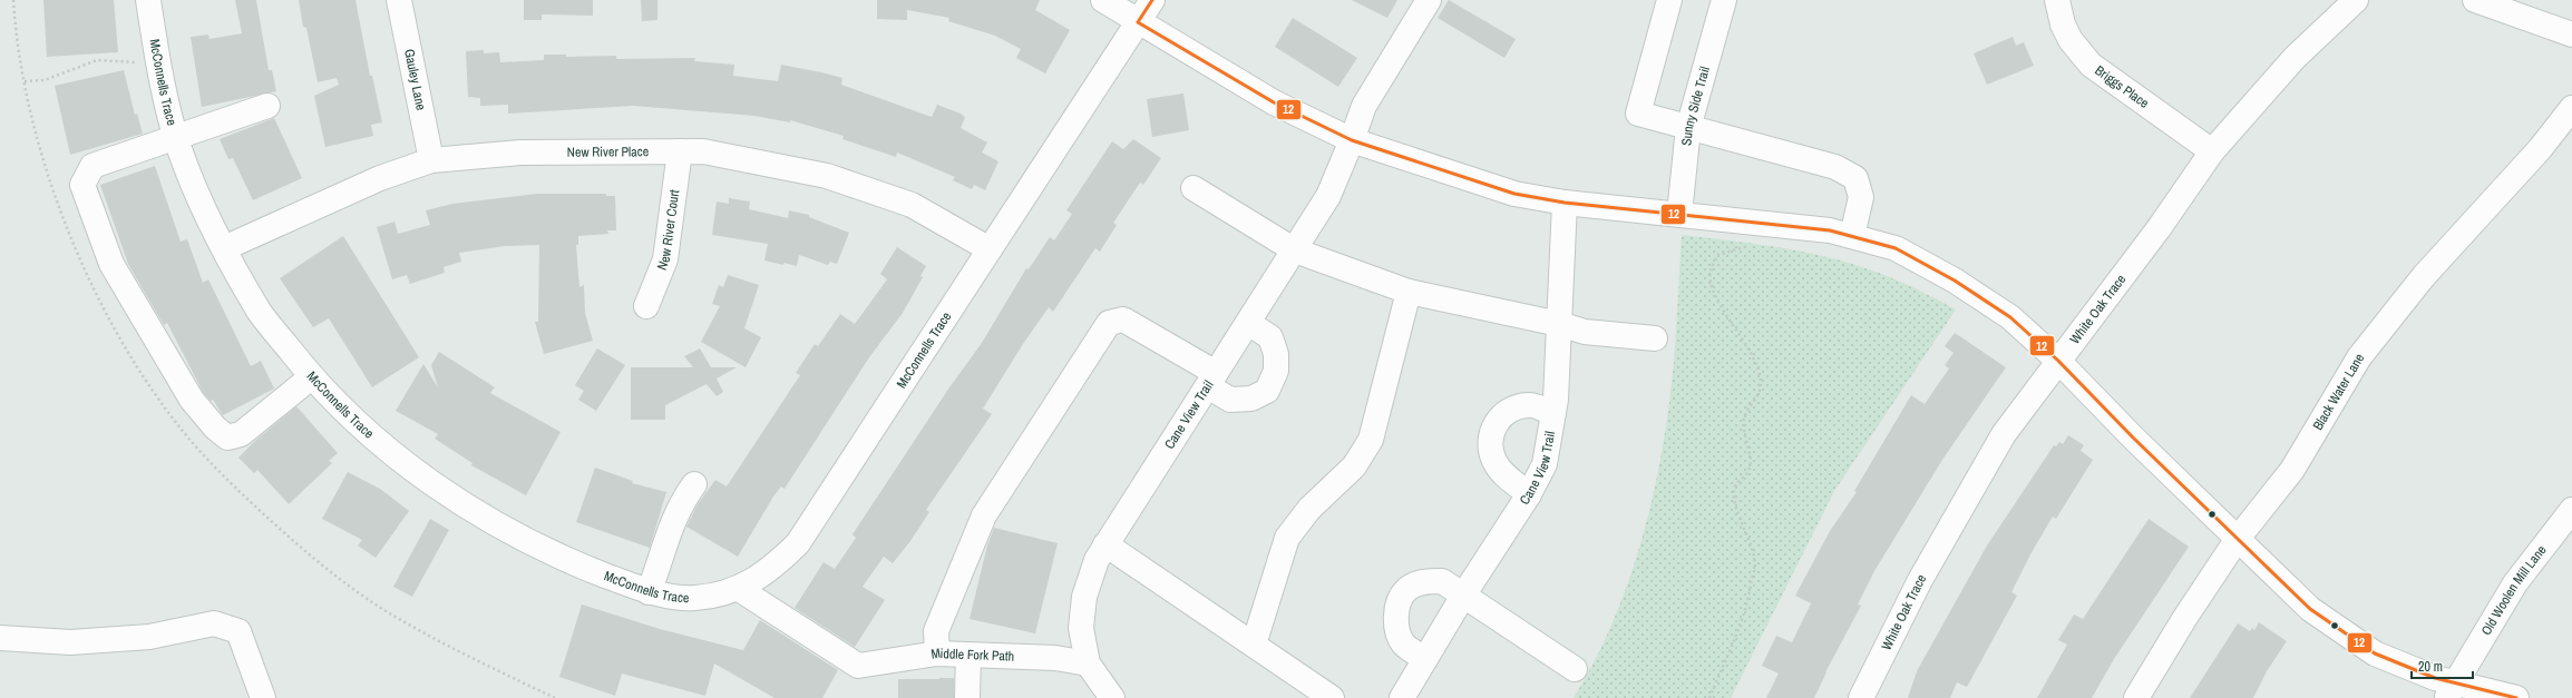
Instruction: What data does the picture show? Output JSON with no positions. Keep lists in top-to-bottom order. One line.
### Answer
{"streets":{"street":["Gauley Lane","McConnells Trace","Briggs Place","Sunny Side Trail","New River Place","New River Court","White Oak Trace","Black Water Lane","Cane View Trail","Old Woolen Mill Lane","Middle Fork Path"]},"crossings":[["Gauley Lane","New River Place"],["McConnells Trace","New River Place"],["McConnells Trace","Middle Fork Path"],["Briggs Place","White Oak Trace"],["New River Place","New River Court"],["Cane View Trail","Middle Fork Path"]],"lines":["transit line 12"],"scale_bar":"20 m"}
